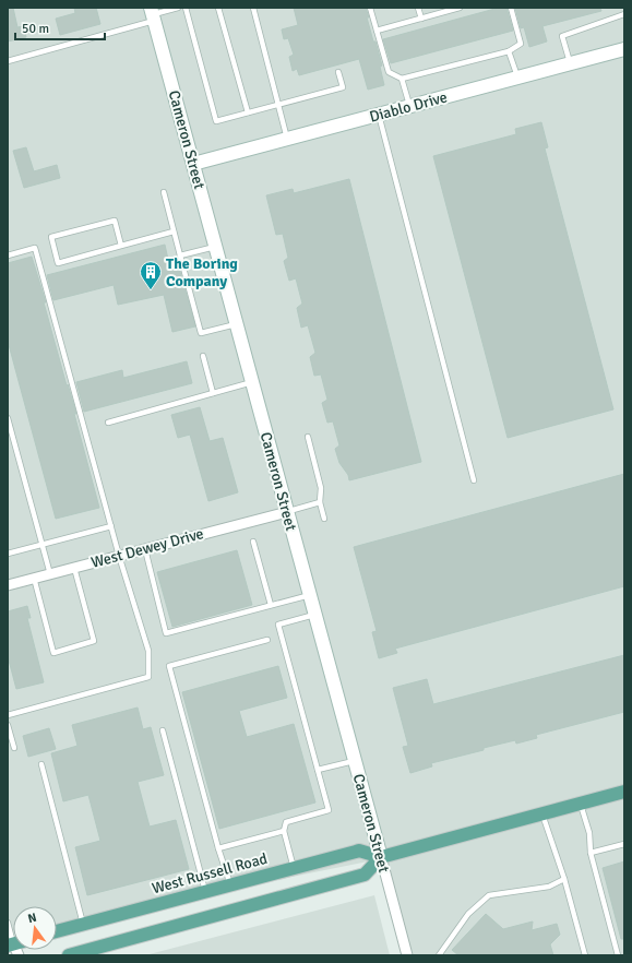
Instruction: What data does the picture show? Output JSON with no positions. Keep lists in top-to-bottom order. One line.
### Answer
{"streets":{"main road":["West Russell Road"],"street":["Diablo Drive","Cameron Street","West Dewey Drive"]},"crossings":[["Diablo Drive","Cameron Street"],["Cameron Street","West Dewey Drive"],["Cameron Street","West Russell Road"]],"places":{"building":["The Boring Company"]},"scale_bar":"50 m","north":"top"}
